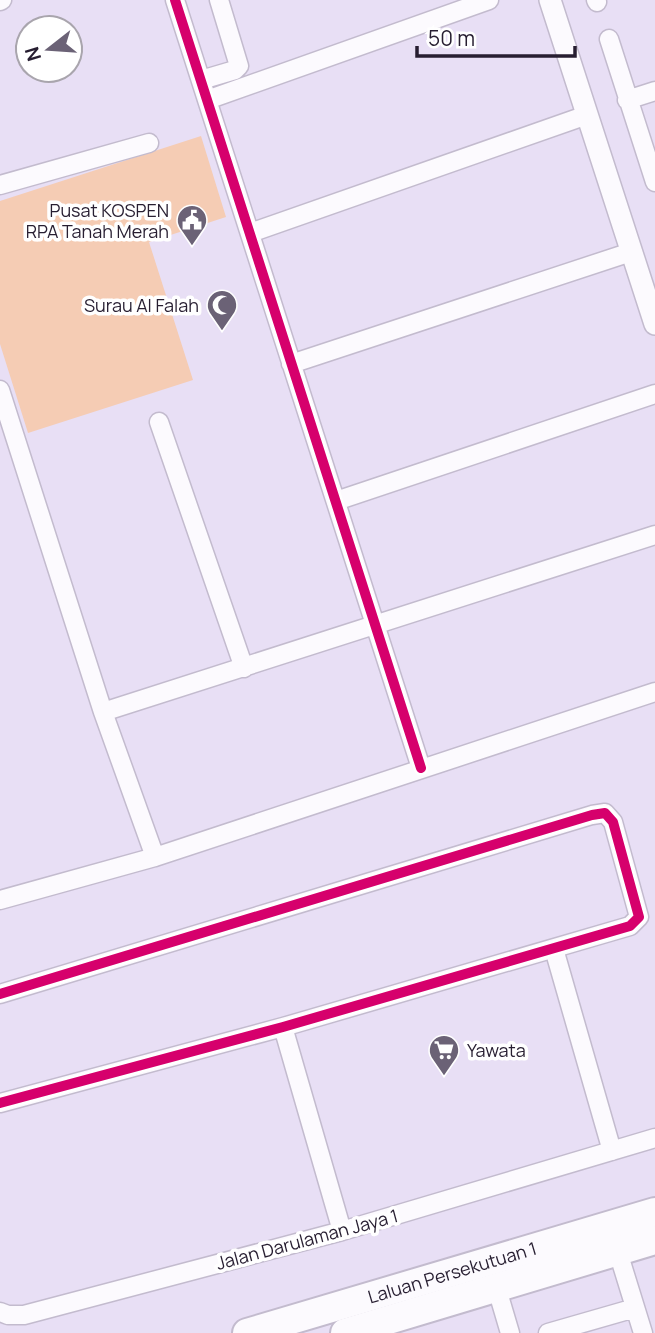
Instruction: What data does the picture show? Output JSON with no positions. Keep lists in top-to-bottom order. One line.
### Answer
{"streets":{"highway":["Laluan Persekutuan 1"],"street":["Jalan Darulaman Jaya 1"]},"places":{"public building":["Pusat KOSPEN RPA Tanah Merah"],"mosque":["Surau Al Falah"],"supermarket":["Yawata"]},"scale_bar":"50 m","north":"left"}
